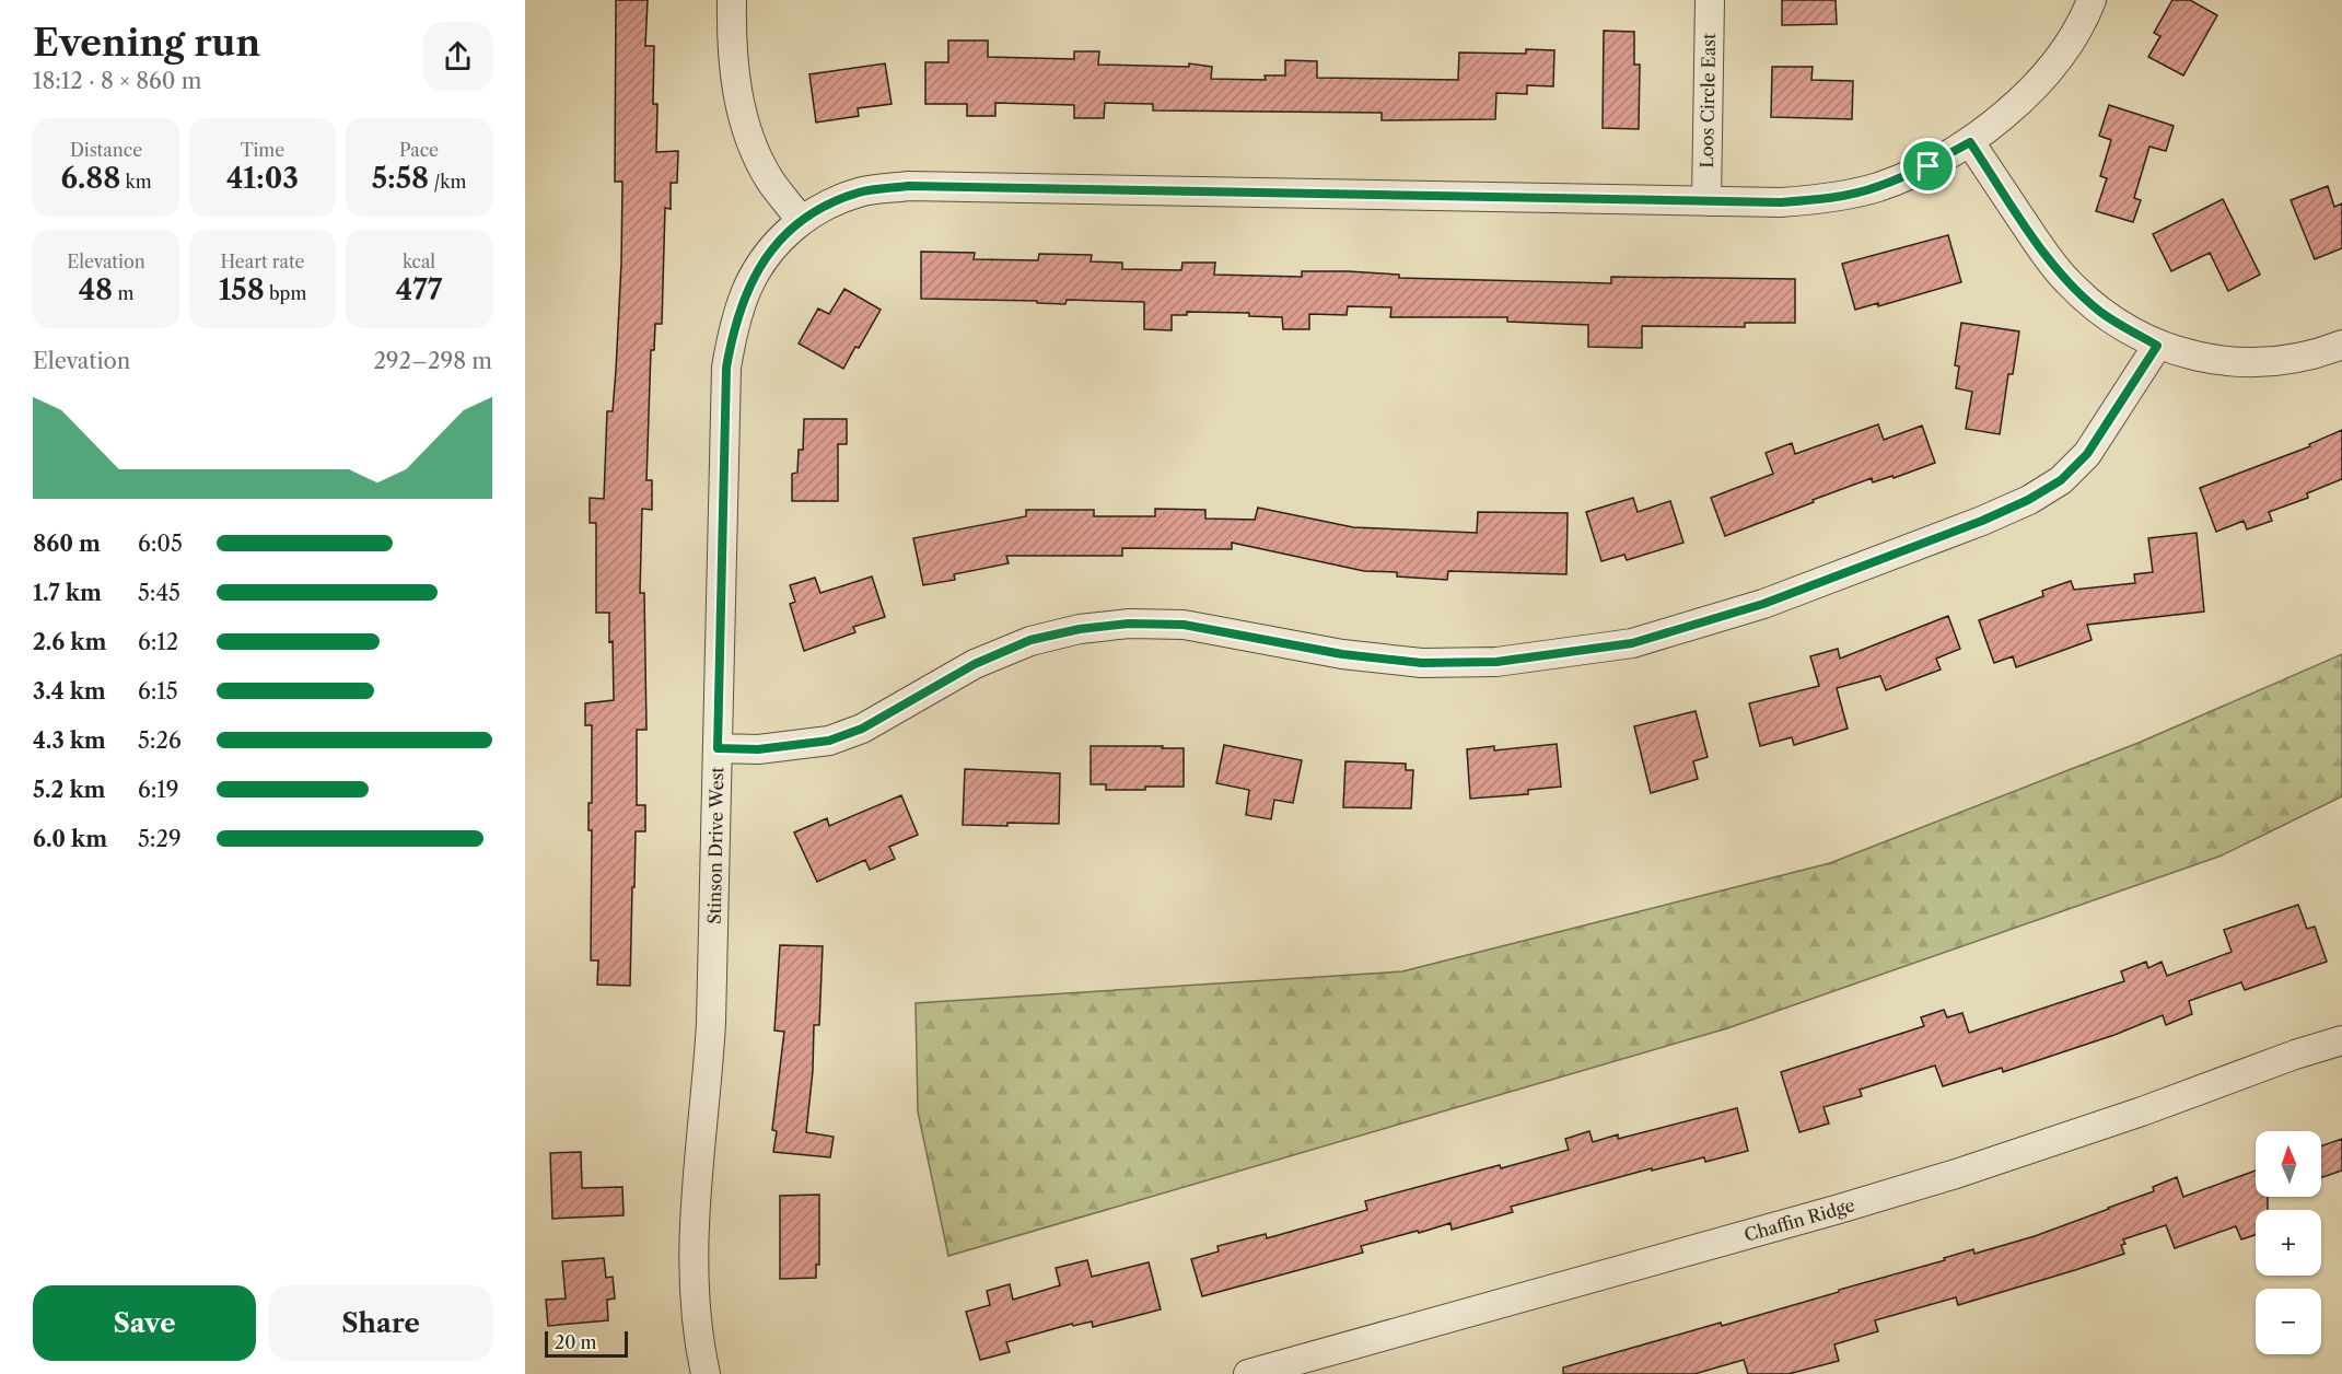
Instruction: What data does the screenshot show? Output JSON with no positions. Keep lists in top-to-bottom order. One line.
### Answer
{"streets":{"street":["Loos Circle East","Stinson Drive West","Chaffin Ridge"]},"crossings":[["Loos Circle East","Stinson Drive West"]],"scale_bar":"20 m","north":"top","page":{"heading":["Evening run","18:12 · 8 × 860 m"],"stats":[["Distance","6.88 km"],["Time","41:03"],["Pace","5:58 /km"],["Elevation","48 m"],["Heart rate","158 bpm"],["kcal","477"]],"chart":["Elevation","292–298 m"],"list":[{"name":"860 m","note":"6:05"},{"name":"1.7 km","note":"5:45"},{"name":"2.6 km","note":"6:12"},{"name":"3.4 km","note":"6:15"},{"name":"4.3 km","note":"5:26"},{"name":"5.2 km","note":"6:19"},{"name":"6.0 km","note":"5:29"}],"map_buttons":["+","−"],"buttons":["Save","Share"],"scale":"20 m"}}
